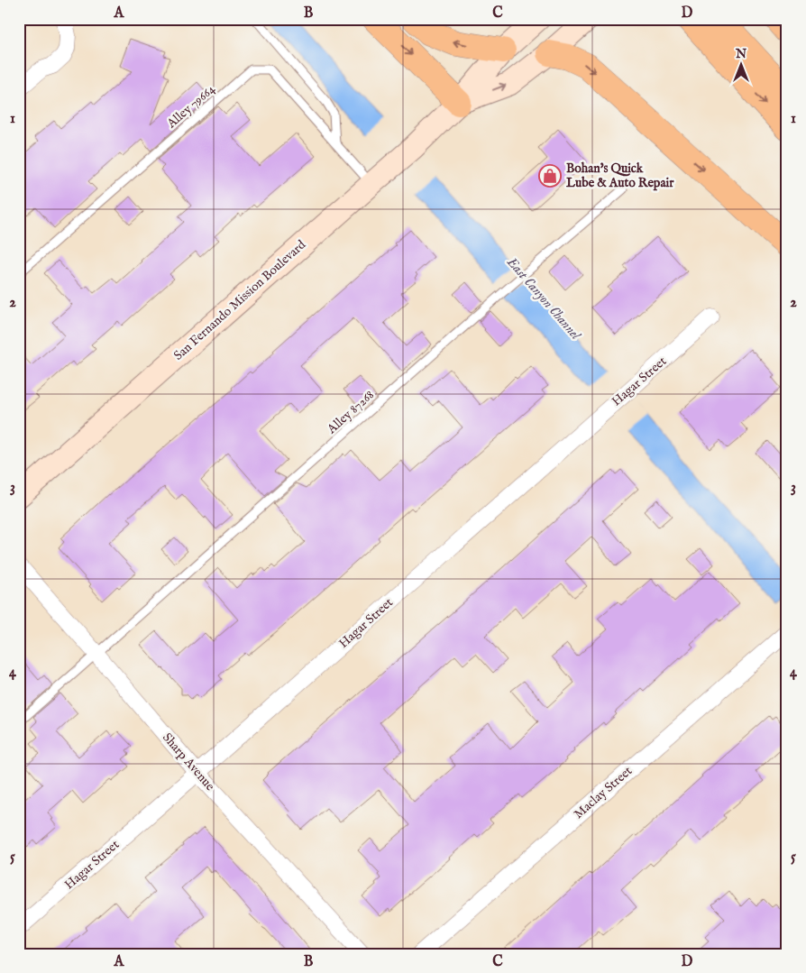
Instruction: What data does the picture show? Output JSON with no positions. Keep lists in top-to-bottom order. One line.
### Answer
{"streets":{"main road":["San Fernando Mission Boulevard"],"street":["Hagar Street","Sharp Avenue","Maclay Street"],"lane":["Alley 79664","Alley 87268"]},"crossings":[["Alley 79664","San Fernando Mission Boulevard"],["Hagar Street","Sharp Avenue"],["Alley 87268","Sharp Avenue"]],"water":["East Canyon Channel"],"places":{"shop":["Bohan's Quick Lube & Auto Repair"]},"north":"top","grid":{"columns":["A","B","C","D"],"rows":["1","2","3","4","5"]}}
